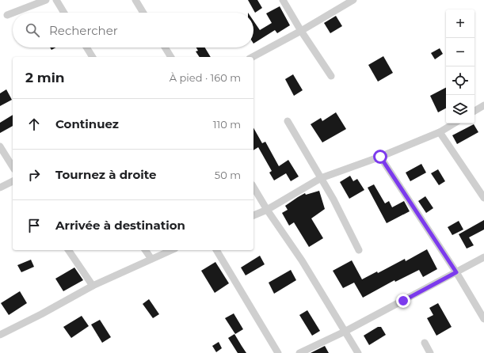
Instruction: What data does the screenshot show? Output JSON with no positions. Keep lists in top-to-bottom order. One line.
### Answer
{"page":{"map_buttons":["+","−"],"search":"Rechercher","heading":["2 min","À pied · 160 m"],"list":[["Continuez","110 m"],["Tournez à droite","50 m"],"Arrivée à destination"]}}
